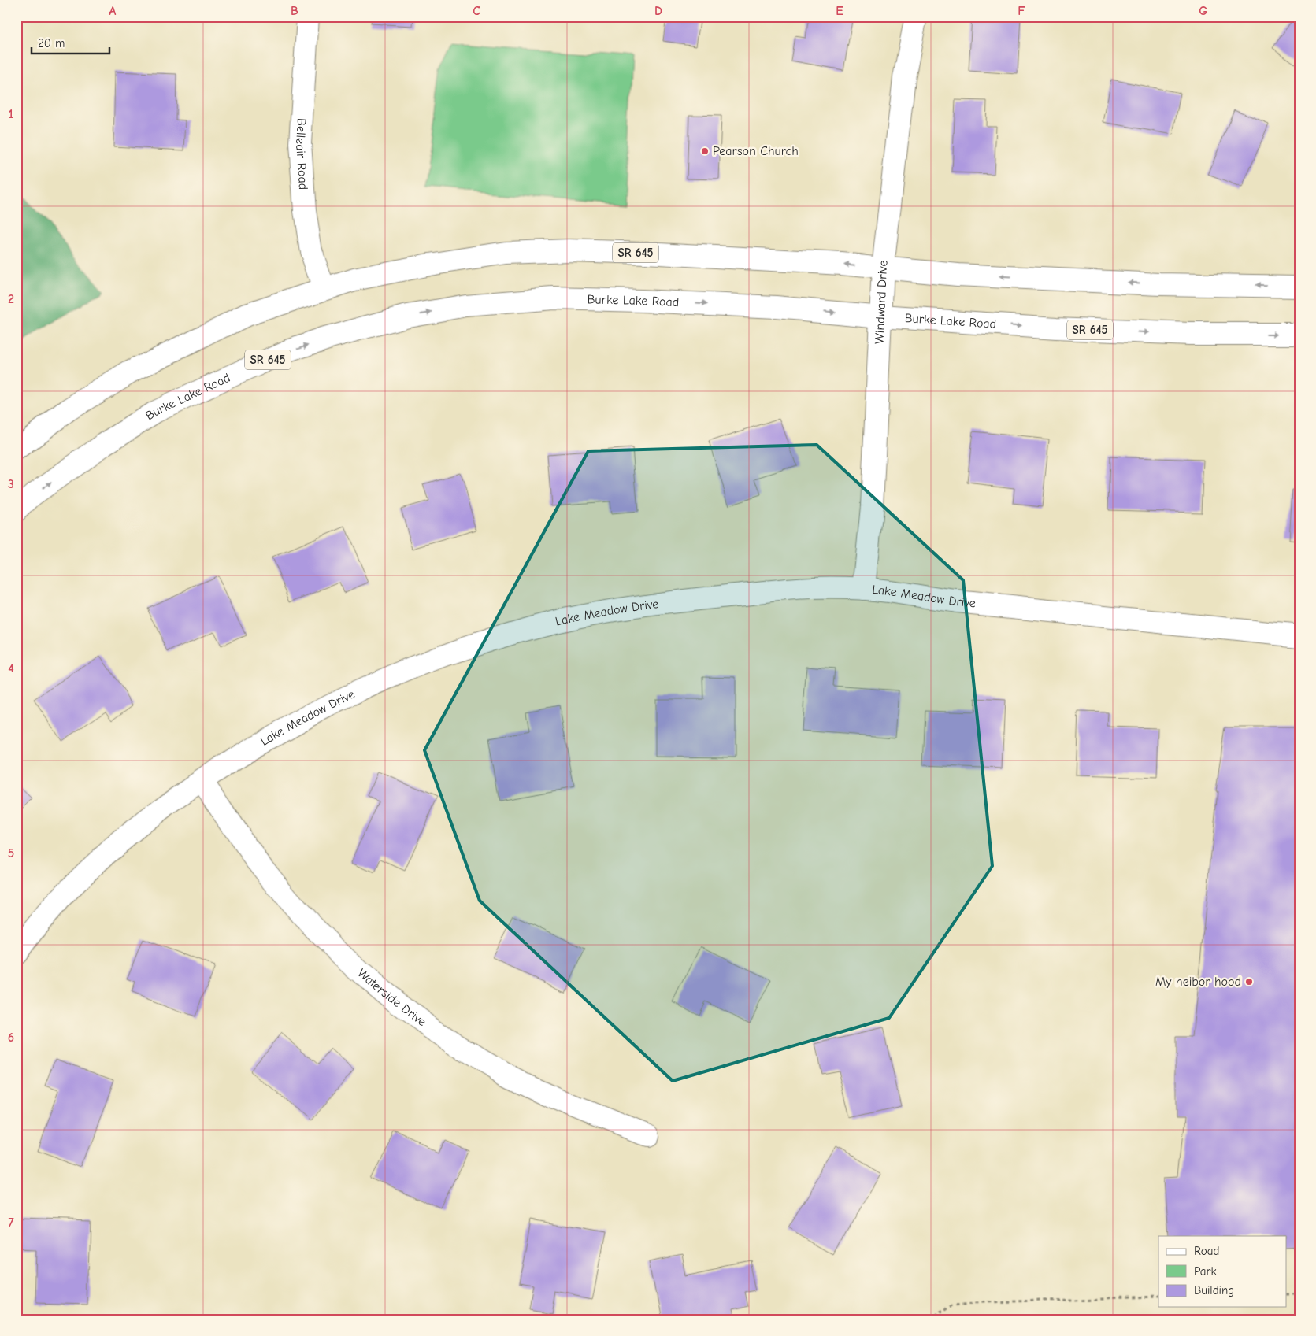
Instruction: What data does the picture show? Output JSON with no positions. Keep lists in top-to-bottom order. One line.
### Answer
{"streets":{"street":["Belleair Road","SR 645","Burke Lake Road","Windward Drive","Lake Meadow Drive","Waterside Drive"]},"crossings":[["Belleair Road","SR 645"],["SR 645","Windward Drive"],["Burke Lake Road","Windward Drive"],["Windward Drive","Lake Meadow Drive"],["Lake Meadow Drive","Waterside Drive"]],"places":["Pearson Church","My neibor hood"],"legend":["Road","Park","Building"],"scale_bar":"20 m","grid":{"columns":["A","B","C","D","E","F","G"],"rows":["1","2","3","4","5","6","7"]}}
